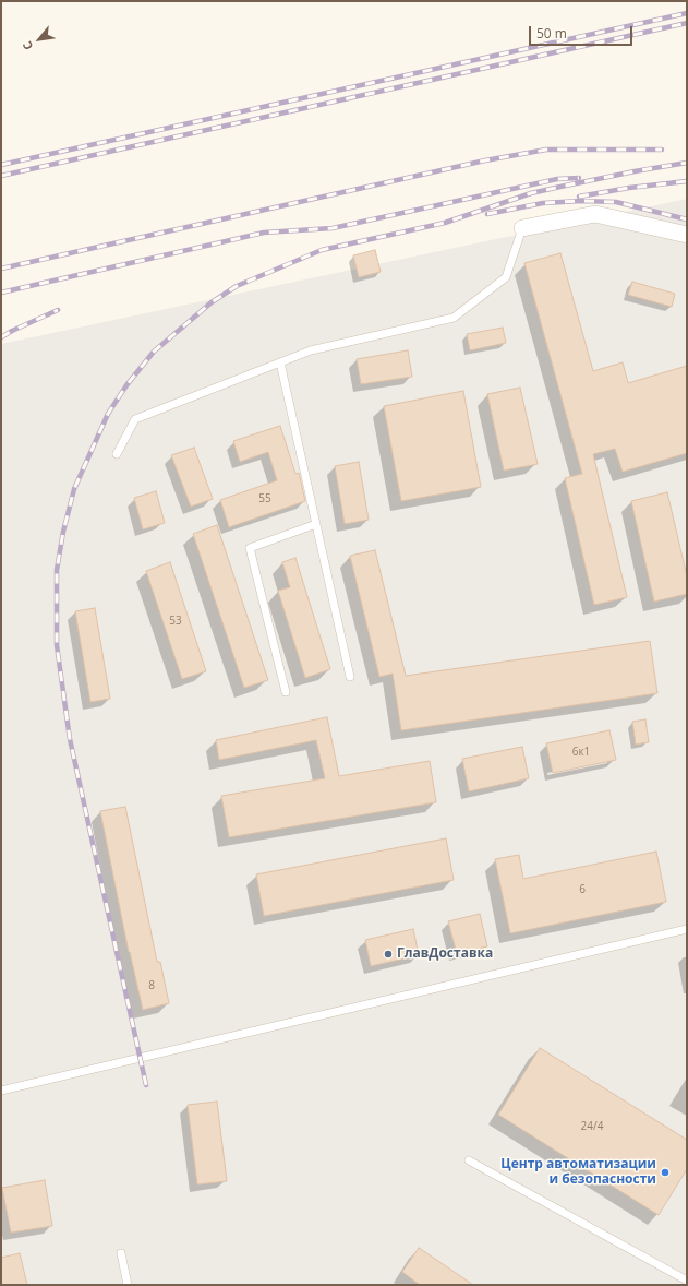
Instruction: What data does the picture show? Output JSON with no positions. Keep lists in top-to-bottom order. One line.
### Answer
{"places":["ГлавДоставка","Центр автоматизации и безопасности"],"house_numbers":["55","53","6к1","6","8","24/4"],"scale_bar":"50 m","north":"bottom left"}
